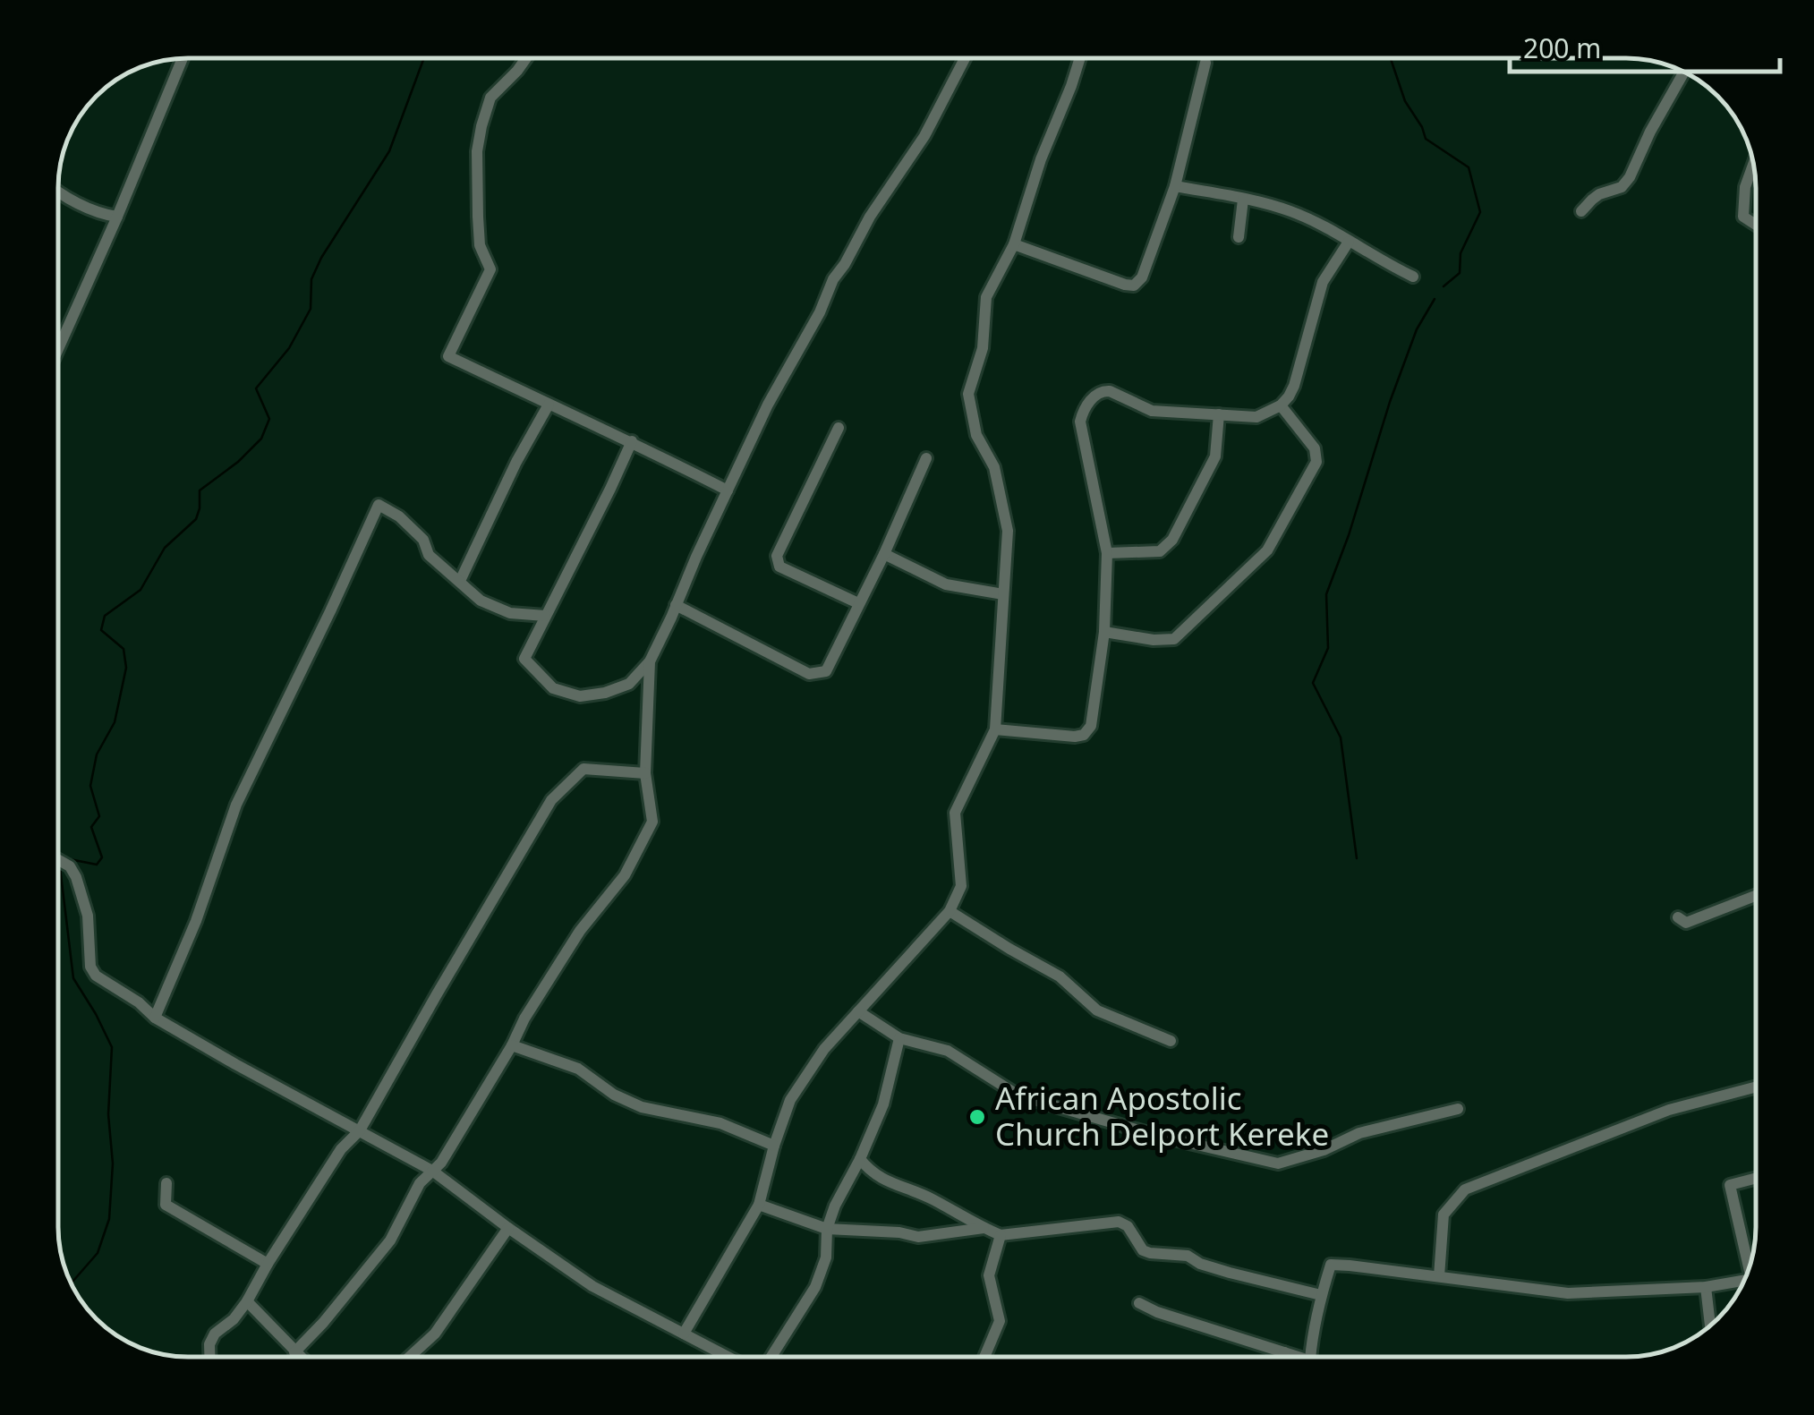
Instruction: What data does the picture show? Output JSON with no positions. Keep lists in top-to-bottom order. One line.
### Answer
{"places":["African Apostolic Church Delport Kereke"],"scale_bar":"200 m"}
